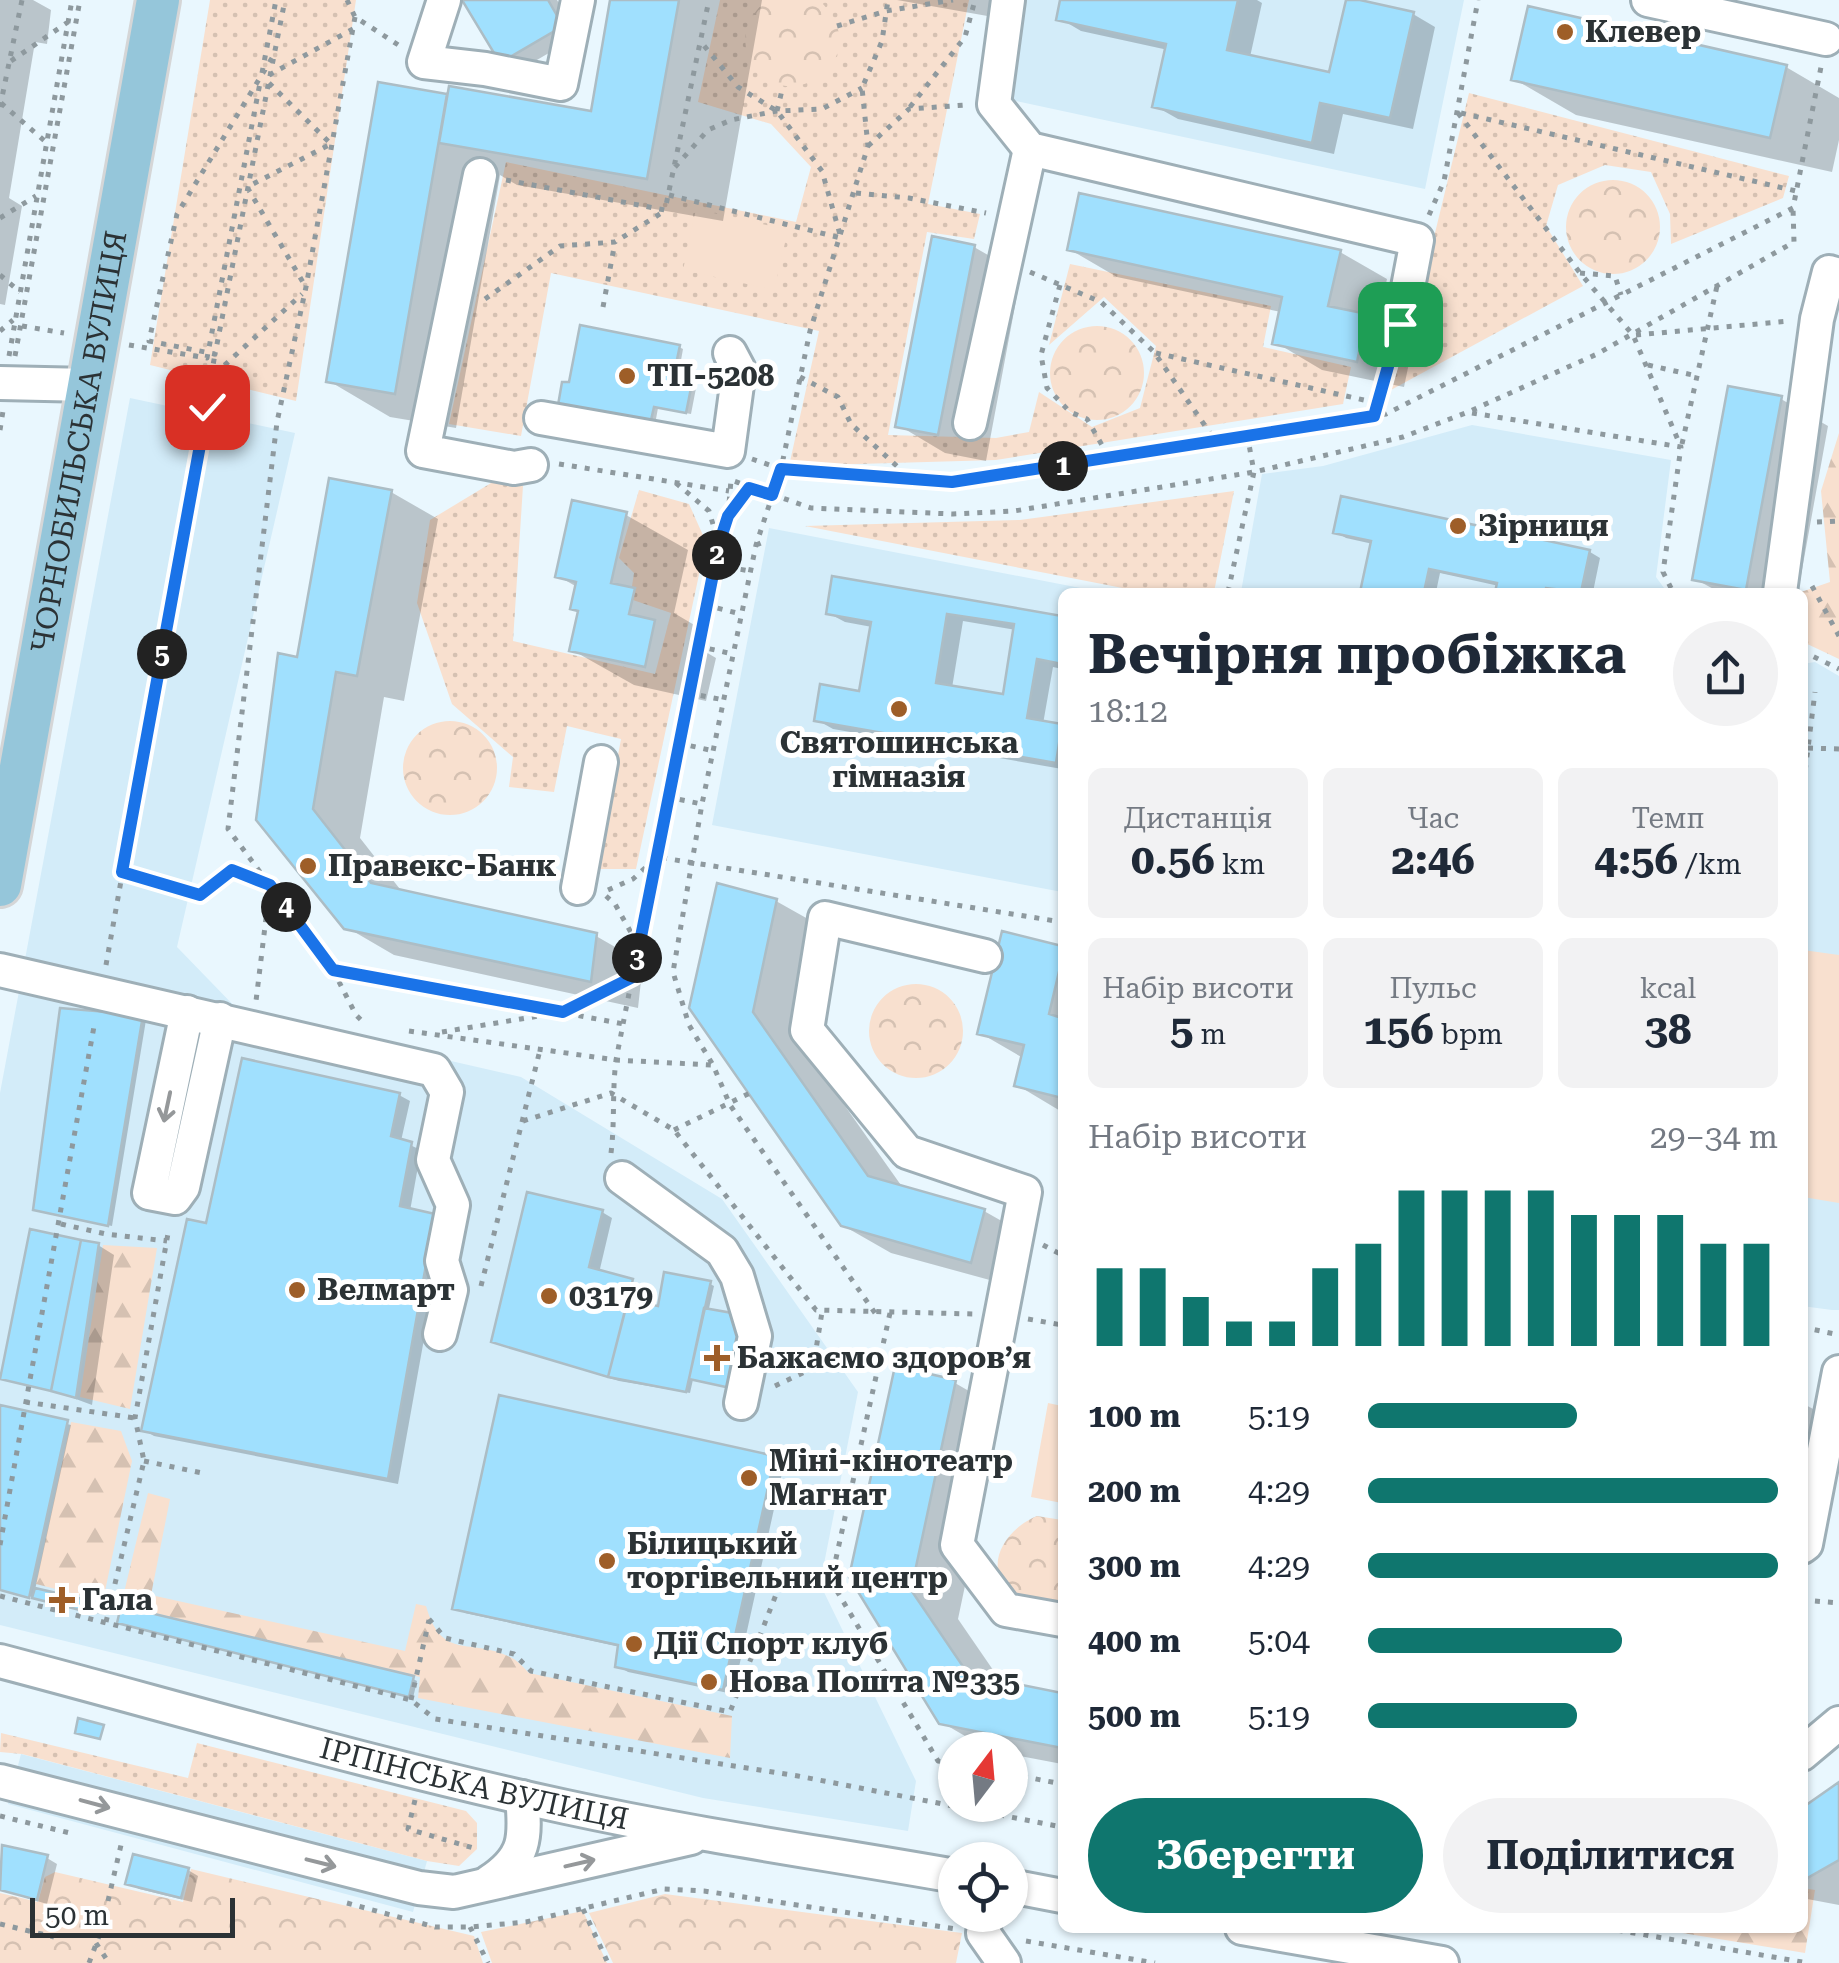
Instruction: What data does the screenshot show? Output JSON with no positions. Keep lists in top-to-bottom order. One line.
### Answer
{"streets":{"main road":["ЧОРНОБИЛЬСЬКА ВУЛИЦЯ"],"street":["ІРПІНСЬКА ВУЛИЦЯ"]},"places":{"other":["Клевер","ТП-5208","Зірниця","Святошинська гімназія","Правекс-Банк","Велмарт","03179","Міні-кінотеатр Магнат","Білицький торгівельний центр","Дії Спорт клуб","Нова Пошта №335"],"health":["Бажаємо здоровʼя","Гала"]},"scale_bar":"50 m","north":"top","page":{"pins":["1","2","5","4","3"],"heading":["Вечірня пробіжка","18:12"],"stats":[["Дистанція","0.56 km"],["Час","2:46"],["Темп","4:56 /km"],["Набір висоти","5 m"],["Пульс","156 bpm"],["kcal","38"]],"chart":["Набір висоти","29–34 m"],"list":[{"name":"100 m","note":"5:19"},{"name":"200 m","note":"4:29"},{"name":"300 m","note":"4:29"},{"name":"400 m","note":"5:04"},{"name":"500 m","note":"5:19"}],"buttons":["Зберегти","Поділитися"],"scale":"50 m"}}
